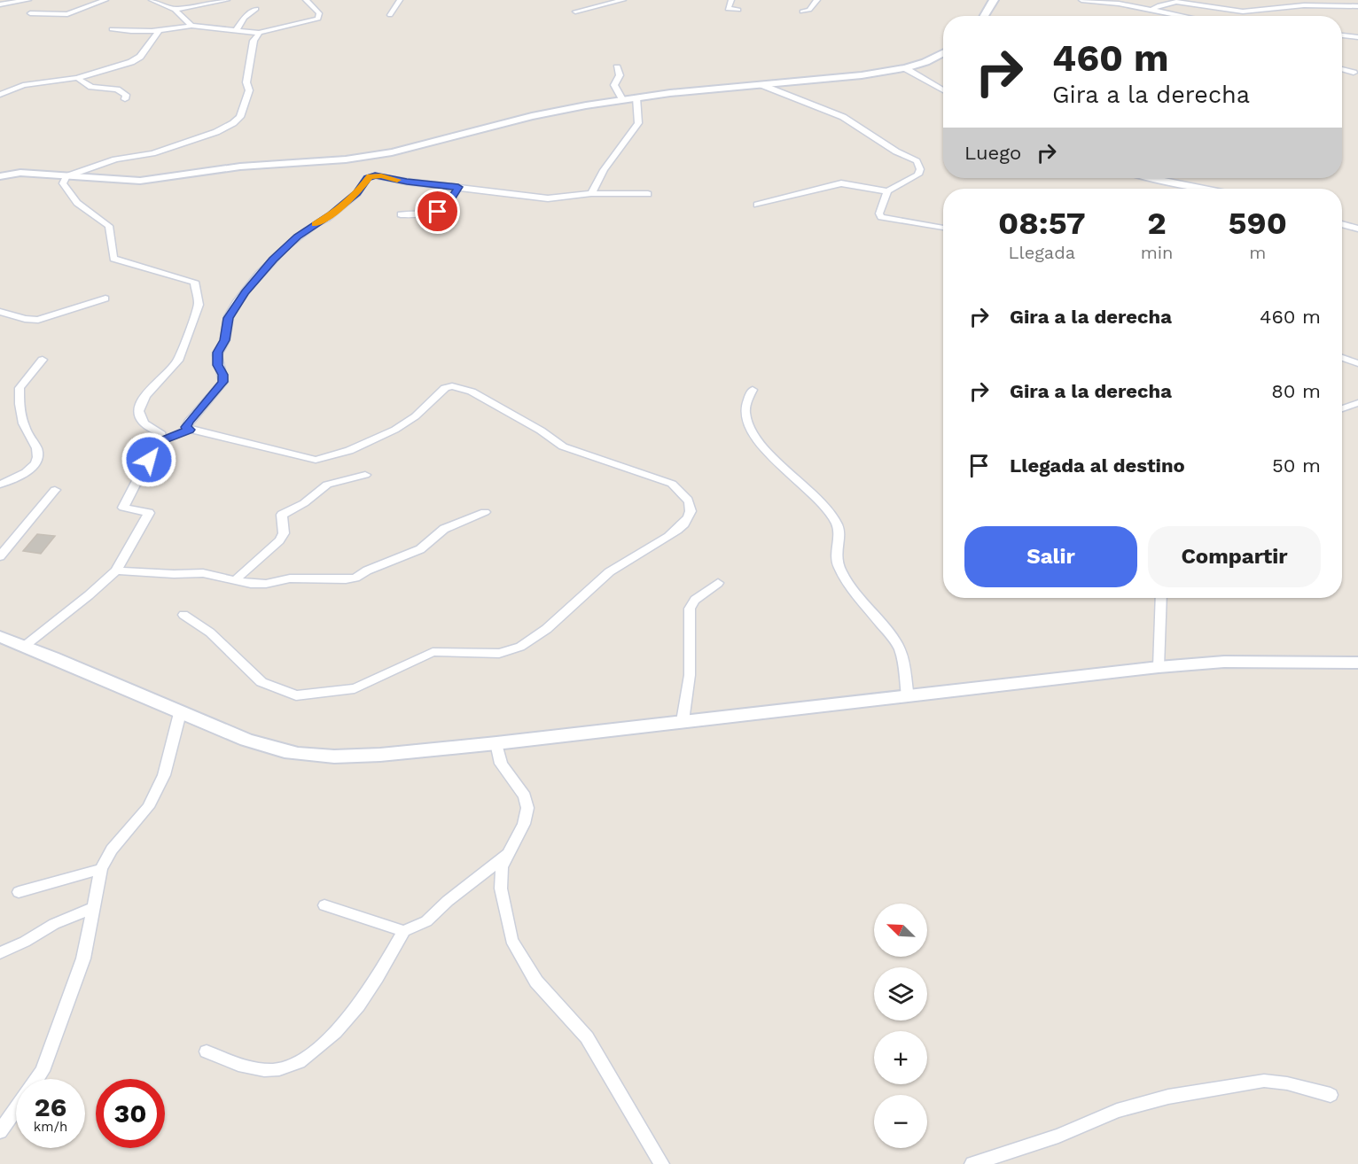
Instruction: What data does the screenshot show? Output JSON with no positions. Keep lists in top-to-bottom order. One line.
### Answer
{"north":"top left","page":{"turn":["460 m","Gira a la derecha"],"then":"Luego","eta":["08:57","Llegada","2","min","590","m"],"list":[{"name":"Gira a la derecha","value":"460 m"},{"name":"Gira a la derecha","value":"80 m"},{"name":"Llegada al destino","value":"50 m"}],"buttons":["Salir","Compartir"],"map_buttons":["+","−"],"speed":"26 km/h","limit":"30"}}
